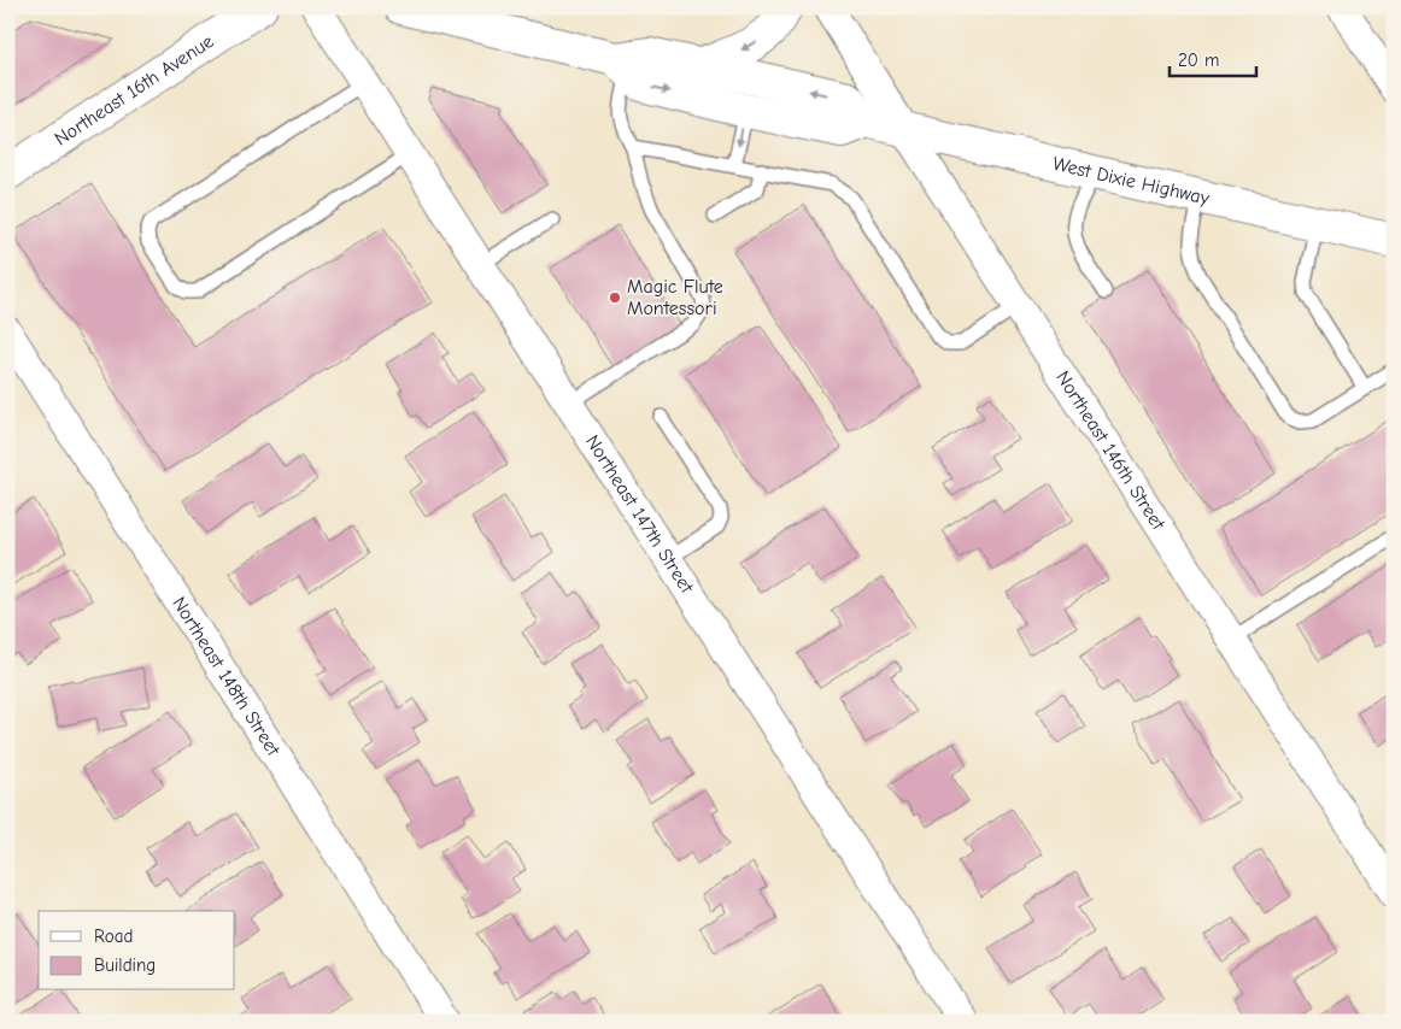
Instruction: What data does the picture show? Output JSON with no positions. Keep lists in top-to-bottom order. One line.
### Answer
{"streets":{"main road":["Northeast 16th Avenue","West Dixie Highway"],"street":["Northeast 146th Street","Northeast 147th Street","Northeast 148th Street"]},"crossings":[["West Dixie Highway","Northeast 146th Street"]],"places":["Magic Flute Montessori"],"legend":["Road","Building"],"scale_bar":"20 m"}
